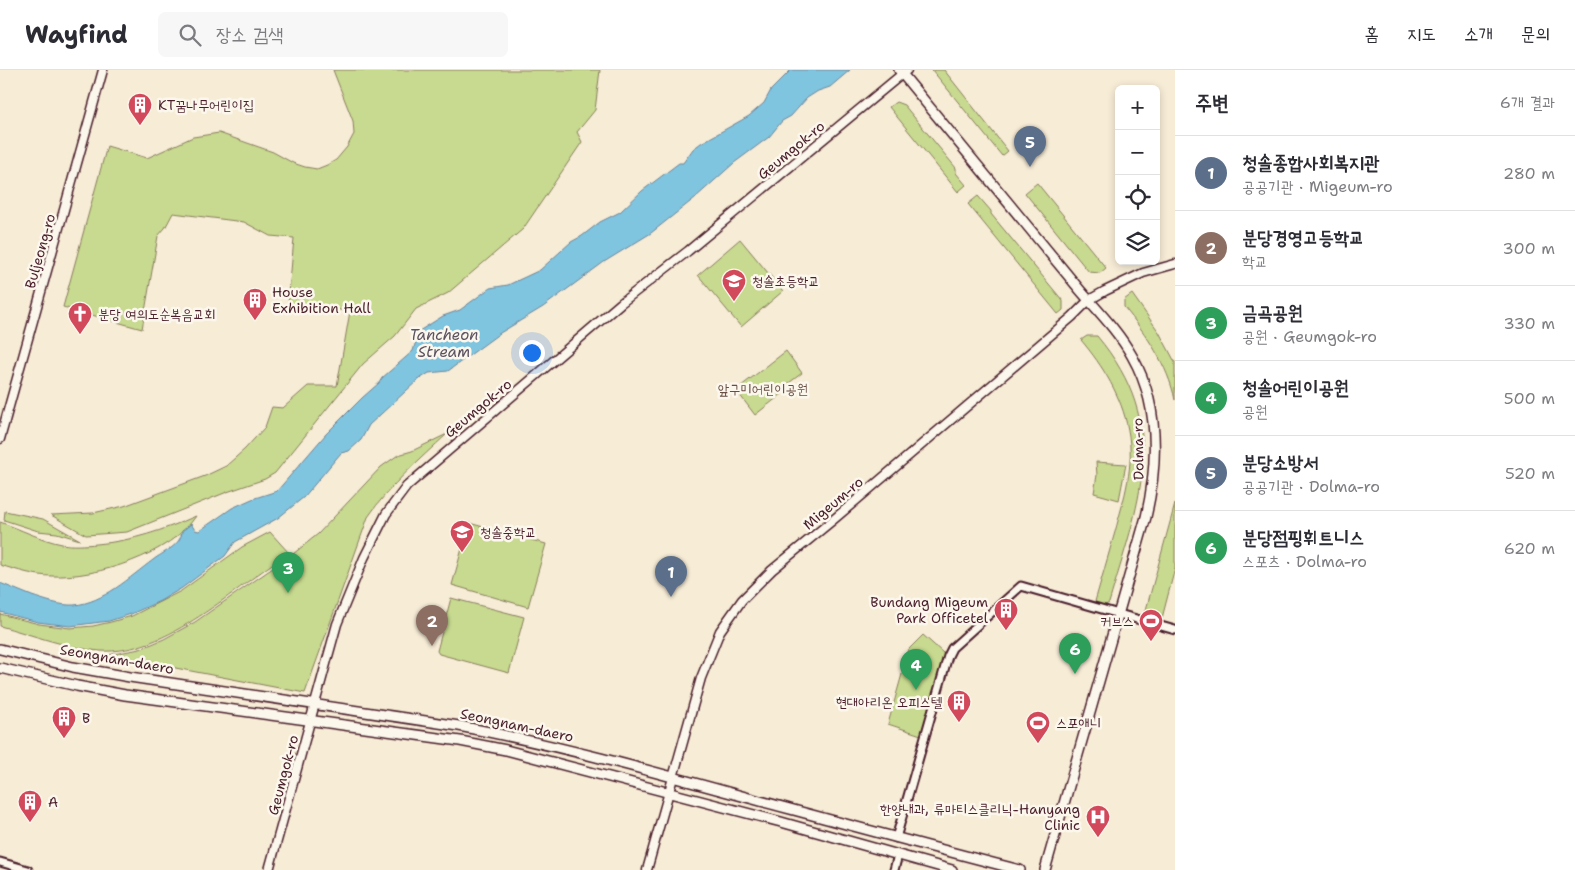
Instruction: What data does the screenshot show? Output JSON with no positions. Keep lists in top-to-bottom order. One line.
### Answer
{"streets":{"main road":["Geumgok-ro","Buljeong-ro","Dolma-ro","Migeum-ro","Seongnam-daero"]},"crossings":[["Geumgok-ro","Dolma-ro"],["Geumgok-ro","Seongnam-daero"],["Dolma-ro","Migeum-ro"],["Migeum-ro","Seongnam-daero"]],"water":["Tancheon Stream"],"parks":["앞구미어린이공원"],"places":{"building":["KT꿈나무어린이집","House Exhibition Hall","Bundang Migeum Park Officetel","현대아리온 오피스텔","B","A"],"school or university":["청솔초등학교","청솔중학교"],"church":["분당 여의도순복음교회"],"sports":["커브스","스포애니"],"hospital":["한양내과, 류마티스클리닉-Hanyang Clinic"]},"page":{"header":"Wayfind","search":"장소 검색","nav":["홈","지도","소개","문의"],"heading":["주변","6개 결과"],"map_buttons":["+","−"],"pins":["5","3","1","2","6","4"],"list":[{"mark":"1","name":"청솔종합사회복지관","note":"공공기관 · Migeum-ro","value":"280 m"},{"mark":"2","name":"분당경영고등학교","note":"학교","value":"300 m"},{"mark":"3","name":"금곡공원","note":"공원 · Geumgok-ro","value":"330 m"},{"mark":"4","name":"청솔어린이공원","note":"공원","value":"500 m"},{"mark":"5","name":"분당소방서","note":"공공기관 · Dolma-ro","value":"520 m"},{"mark":"6","name":"분당점핑휘트니스","note":"스포츠 · Dolma-ro","value":"620 m"}]}}
